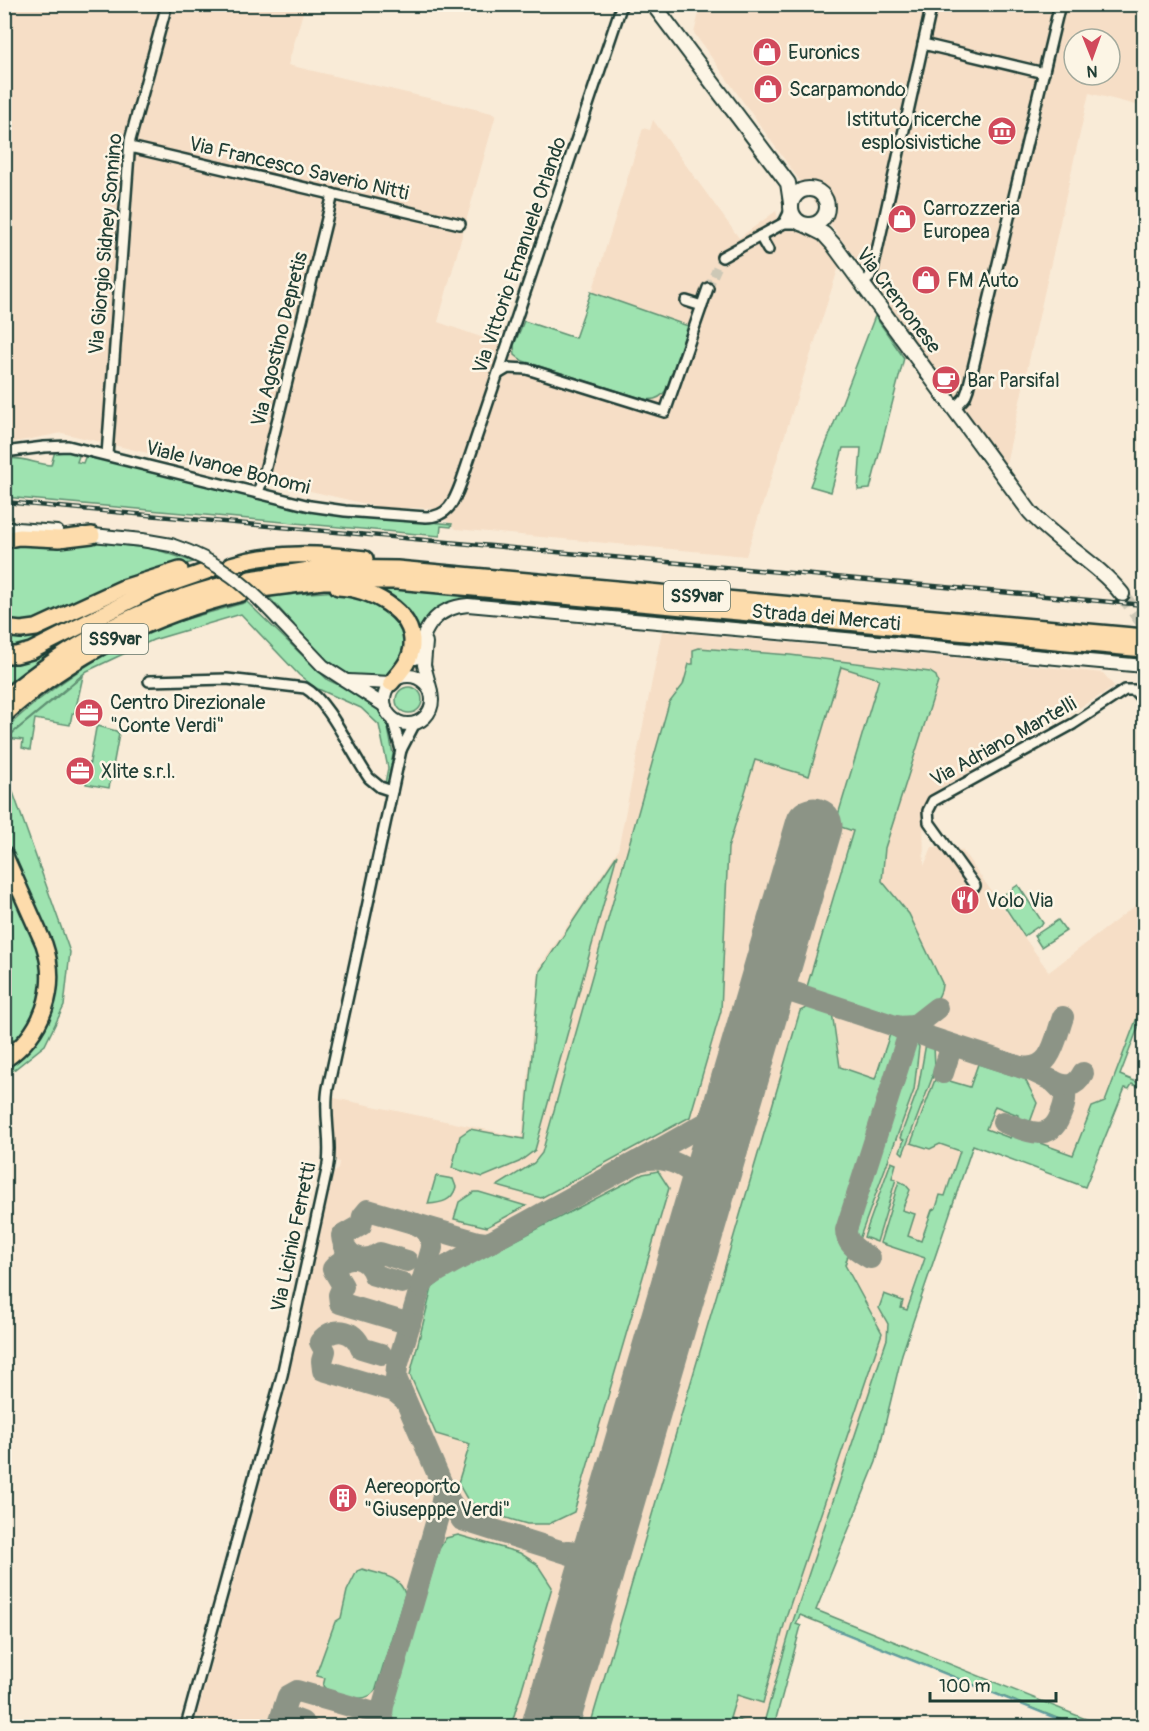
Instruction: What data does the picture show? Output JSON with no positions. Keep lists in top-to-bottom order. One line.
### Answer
{"streets":{"highway":["SS9var"],"main road":["Via Cremonese"],"street":["Via Francesco Saverio Nitti","Via Giorgio Sidney Sonnino","Via Vittorio Emanuele Orlando","Via Agostino Depretis","Viale Ivanoe Bonomi","Strada dei Mercati","Via Adriano Mantelli","Via Licinio Ferretti"]},"crossings":[["Via Francesco Saverio Nitti","Via Giorgio Sidney Sonnino"],["Via Francesco Saverio Nitti","Via Agostino Depretis"],["Via Giorgio Sidney Sonnino","Viale Ivanoe Bonomi"],["Via Vittorio Emanuele Orlando","Viale Ivanoe Bonomi"],["Via Agostino Depretis","Viale Ivanoe Bonomi"]],"places":{"shop":["Euronics","Scarpamondo","Carrozzeria Europea","FM Auto"],"museum":["Istituto ricerche esplosivistiche"],"cafe":["Bar Parsifal"],"office":["Centro Direzionale \"Conte Verdi\"","Xlite s.r.l."],"restaurant":["Volo Via"],"building":["Aereoporto \"Giusepppe Verdi\""]},"scale_bar":"100 m","north":"bottom"}
